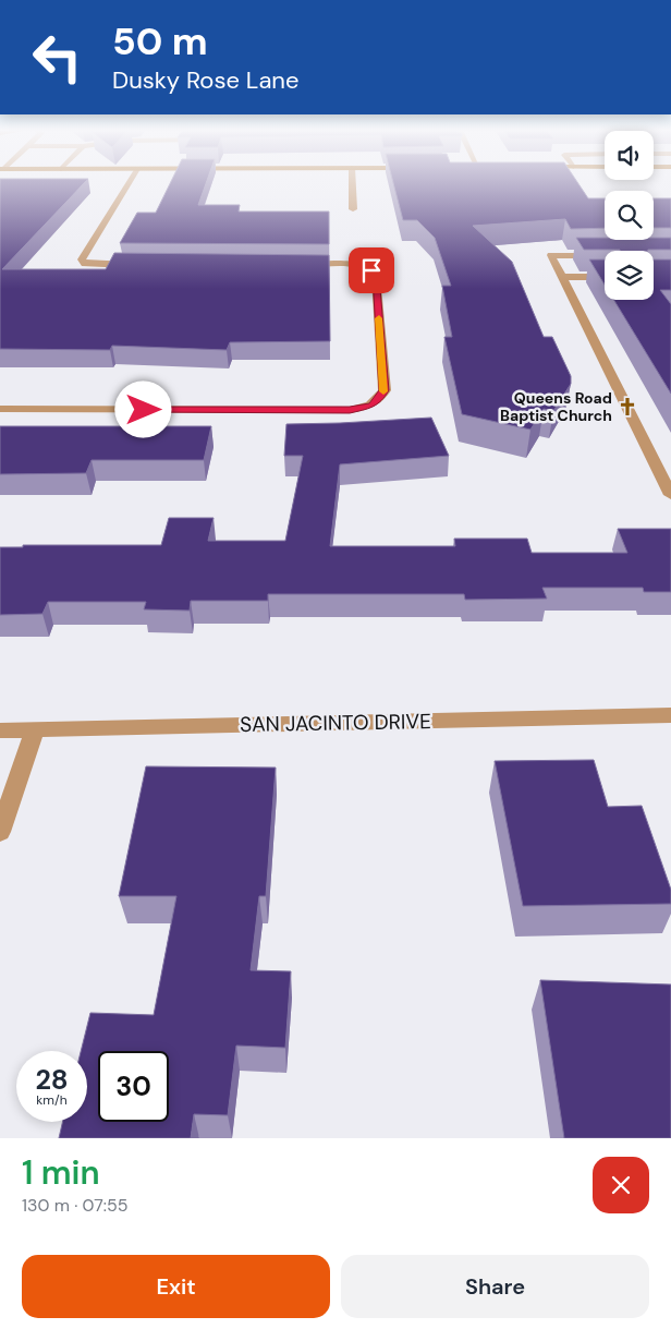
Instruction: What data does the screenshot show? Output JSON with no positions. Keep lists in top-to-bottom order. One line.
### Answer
{"streets":{"street":["SAN JACINTO DRIVE"]},"places":{"church":["Queens Road Baptist Church"]},"page":{"turn":["50 m","Dusky Rose Lane"],"speed":"28 km/h","limit":"30","heading":["1 min","130 m · 07:55"],"buttons":["Exit","Share"]}}
